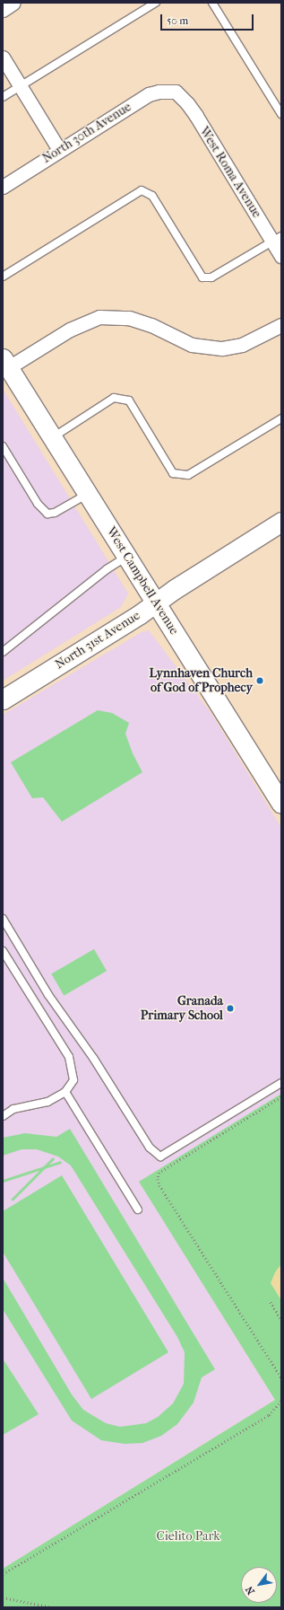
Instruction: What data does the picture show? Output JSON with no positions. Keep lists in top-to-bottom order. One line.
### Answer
{"streets":{"street":["North 30th Avenue","West Roma Avenue","West Campbell Avenue","North 31st Avenue"]},"crossings":[["North 30th Avenue","West Roma Avenue"],["West Campbell Avenue","North 31st Avenue"]],"parks":["Cielito Park"],"places":["Lynnhaven Church of God of Prophecy","Granada Primary School"],"scale_bar":"50 m","north":"bottom left"}
